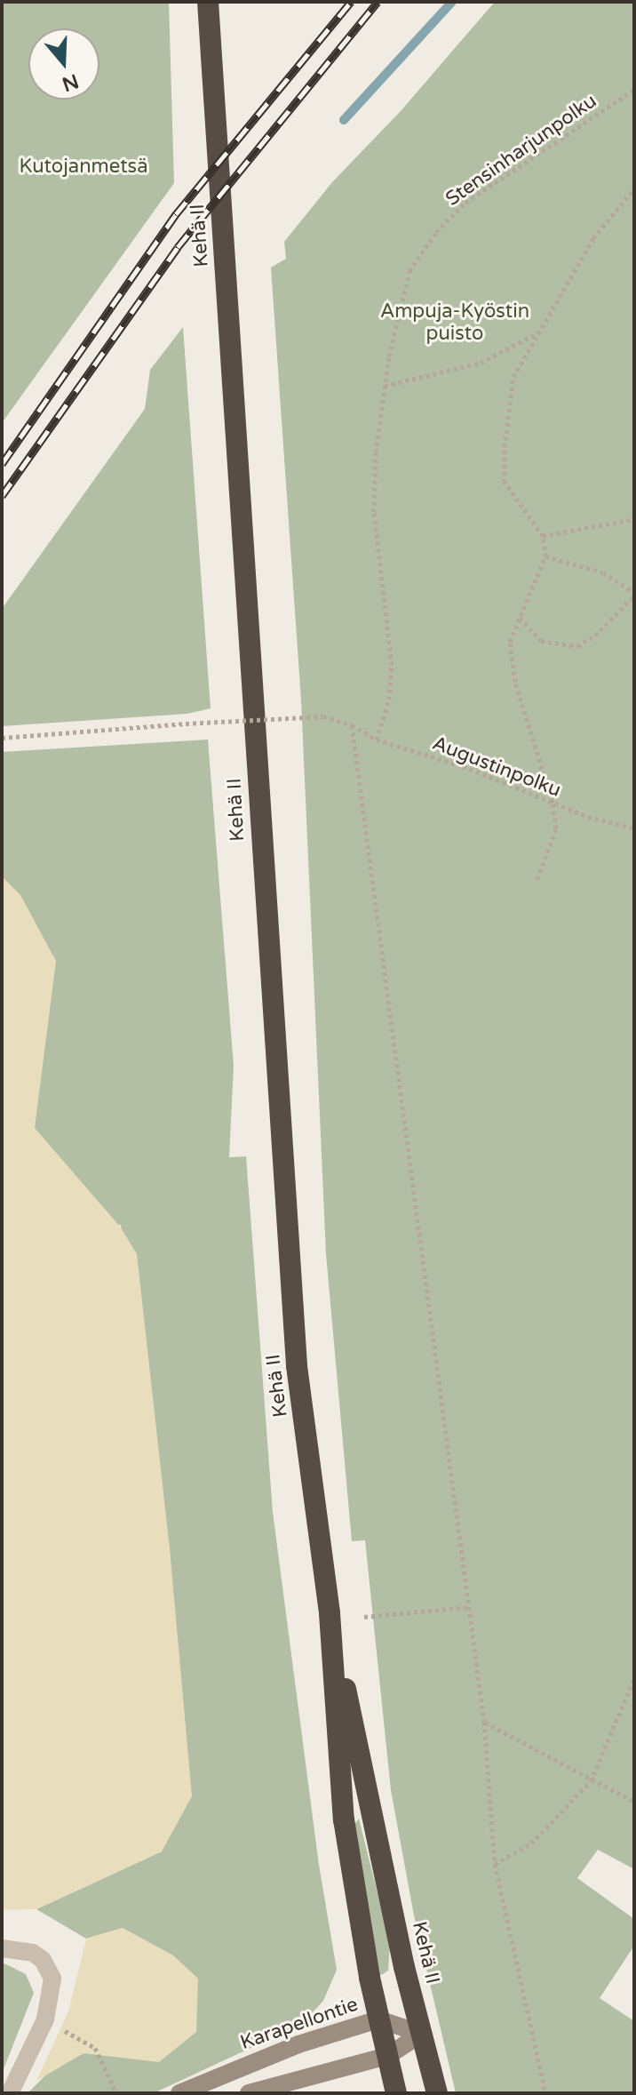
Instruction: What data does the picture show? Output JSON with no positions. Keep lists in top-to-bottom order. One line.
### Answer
{"streets":{"highway":["Kehä II"],"street":["Karapellontie"],"path":["Stensinharjunpolku","Augustinpolku"]},"crossings":[["Stensinharjunpolku","Augustinpolku"],["Kehä II","Karapellontie"]],"parks":["Kutojanmetsä","Ampuja-Kyöstin puisto"],"north":"bottom"}
